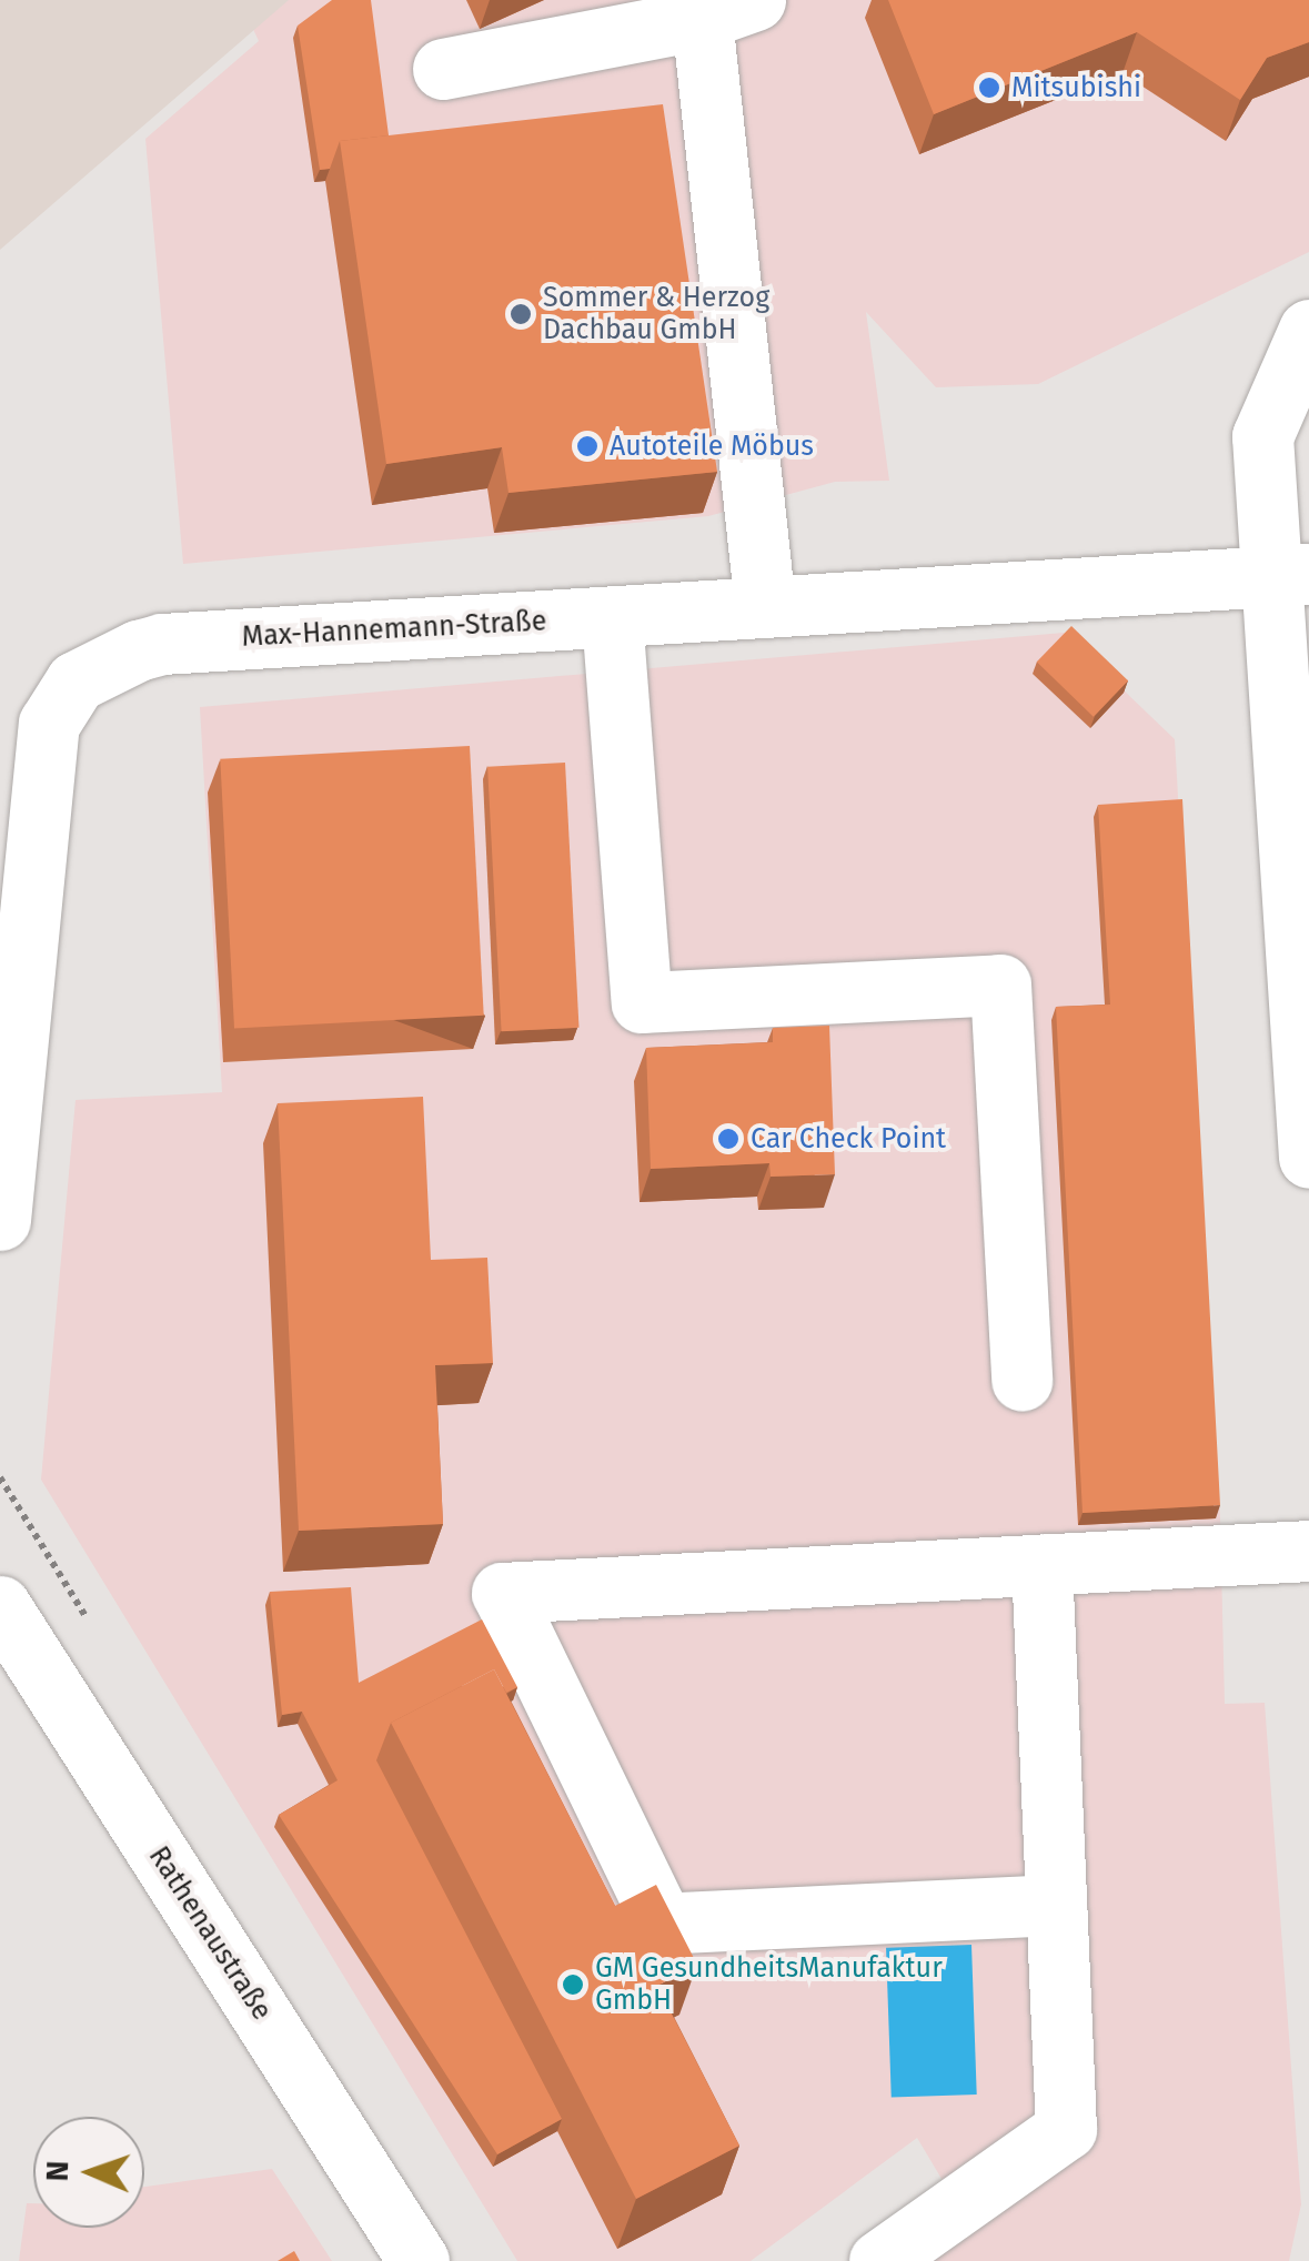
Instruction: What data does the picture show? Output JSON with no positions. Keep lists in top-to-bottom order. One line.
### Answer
{"streets":{"street":["Max-Hannemann-Straße","Rathenaustraße"]},"places":["Mitsubishi","Sommer & Herzog Dachbau GmbH","Autoteile Möbus","Car Check Point","GM GesundheitsManufaktur GmbH"],"north":"left"}
